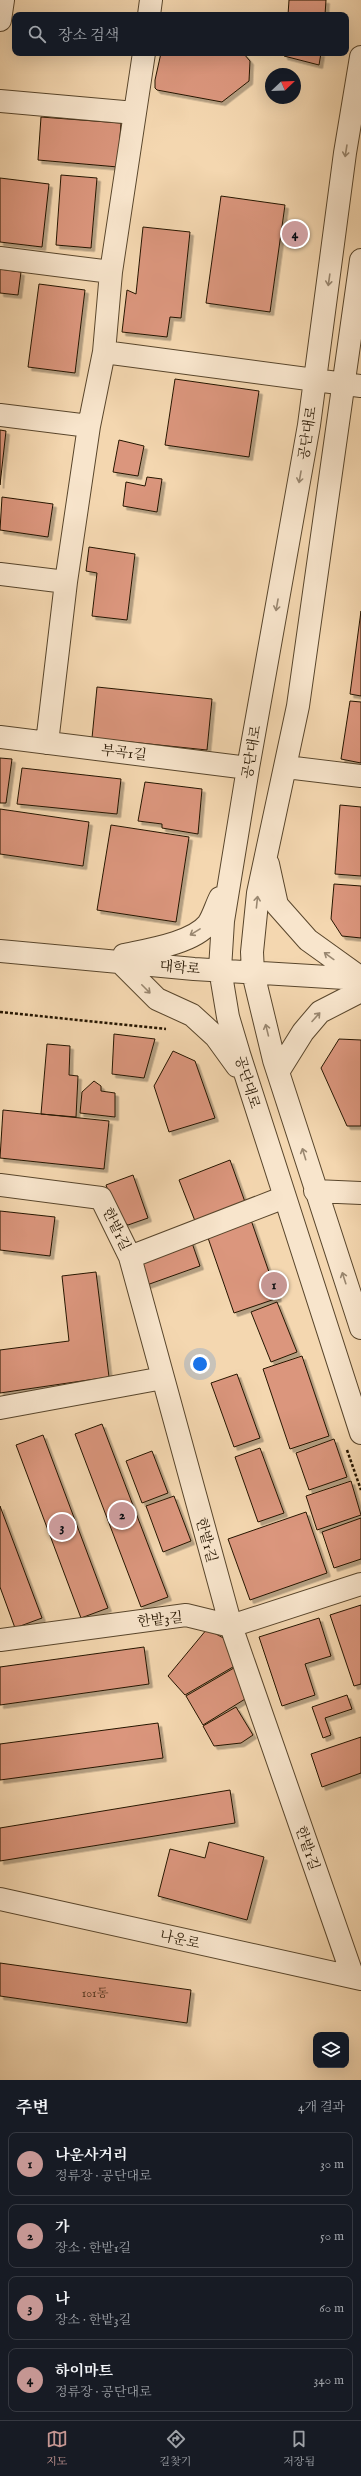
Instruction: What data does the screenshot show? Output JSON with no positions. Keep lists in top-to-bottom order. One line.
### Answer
{"streets":{"street":["공단대로","부곡1길","대학로","한밭1길","한밭3길","나운로"]},"crossings":[["공단대로","부곡1길"],["공단대로","대학로"],["한밭1길","한밭3길"],["한밭1길","나운로"]],"house_numbers":["101동"],"north":"top right","page":{"search":"장소 검색","pins":["4","1","2","3"],"heading":["주변","4개 결과"],"list":[{"mark":"1","name":"나운사거리","note":"정류장 · 공단대로","value":"30 m"},{"mark":"2","name":"가","note":"장소 · 한밭1길","value":"50 m"},{"mark":"3","name":"나","note":"장소 · 한밭3길","value":"60 m"},{"mark":"4","name":"하이마트","note":"정류장 · 공단대로","value":"340 m"}],"nav":["지도","길찾기","저장됨"]}}
